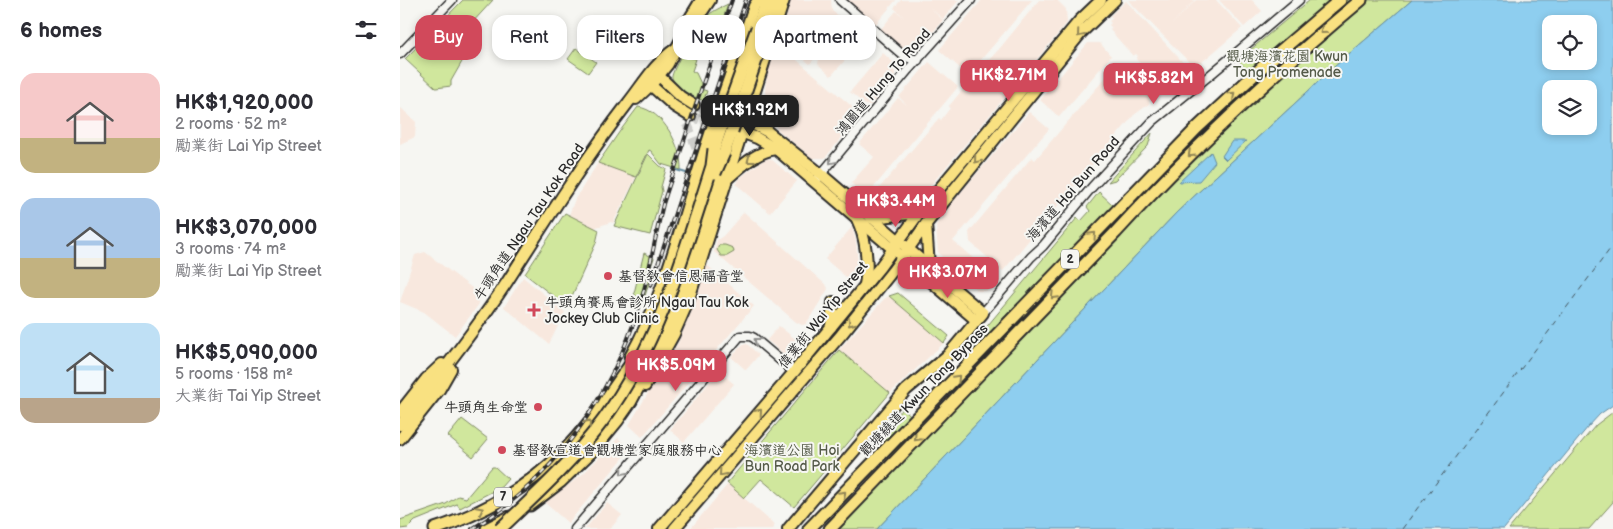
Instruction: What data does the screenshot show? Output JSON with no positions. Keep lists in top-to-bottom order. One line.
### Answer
{"streets":{"highway":["2","觀塘繞道 Kwun Tong Bypass","7"],"main road":["海濱道 Hoi Bun Road","牛頭角道 Ngau Tau Kok Road","偉業街 Wai Yip Street"],"street":["鴻圖道 Hung To Road"]},"one_way":["鴻圖道 Hung To Road"],"parks":["觀塘海濱花園 Kwun Tong Promenade","海濱道公園 Hoi Bun Road Park"],"places":{"other":["基督教會信恩福音堂","牛頭角生命堂","基督教宣道會觀塘堂家庭服務中心"],"health":["牛頭角賽馬會診所 Ngau Tau Kok Jockey Club Clinic"]},"page":{"heading":"6 homes","chip":["Buy","Rent","Filters","New","Apartment"],"list":[{"name":"HK$1,920,000","note":"2 rooms · 52 m² · 勵業街 Lai Yip Street"},{"name":"HK$3,070,000","note":"3 rooms · 74 m² · 勵業街 Lai Yip Street"},{"name":"HK$5,090,000","note":"5 rooms · 158 m² · 大業街 Tai Yip Street"}],"price":["HK$2.71M","HK$5.82M","HK$1.92M","HK$3.44M","HK$3.07M","HK$5.09M"]}}
